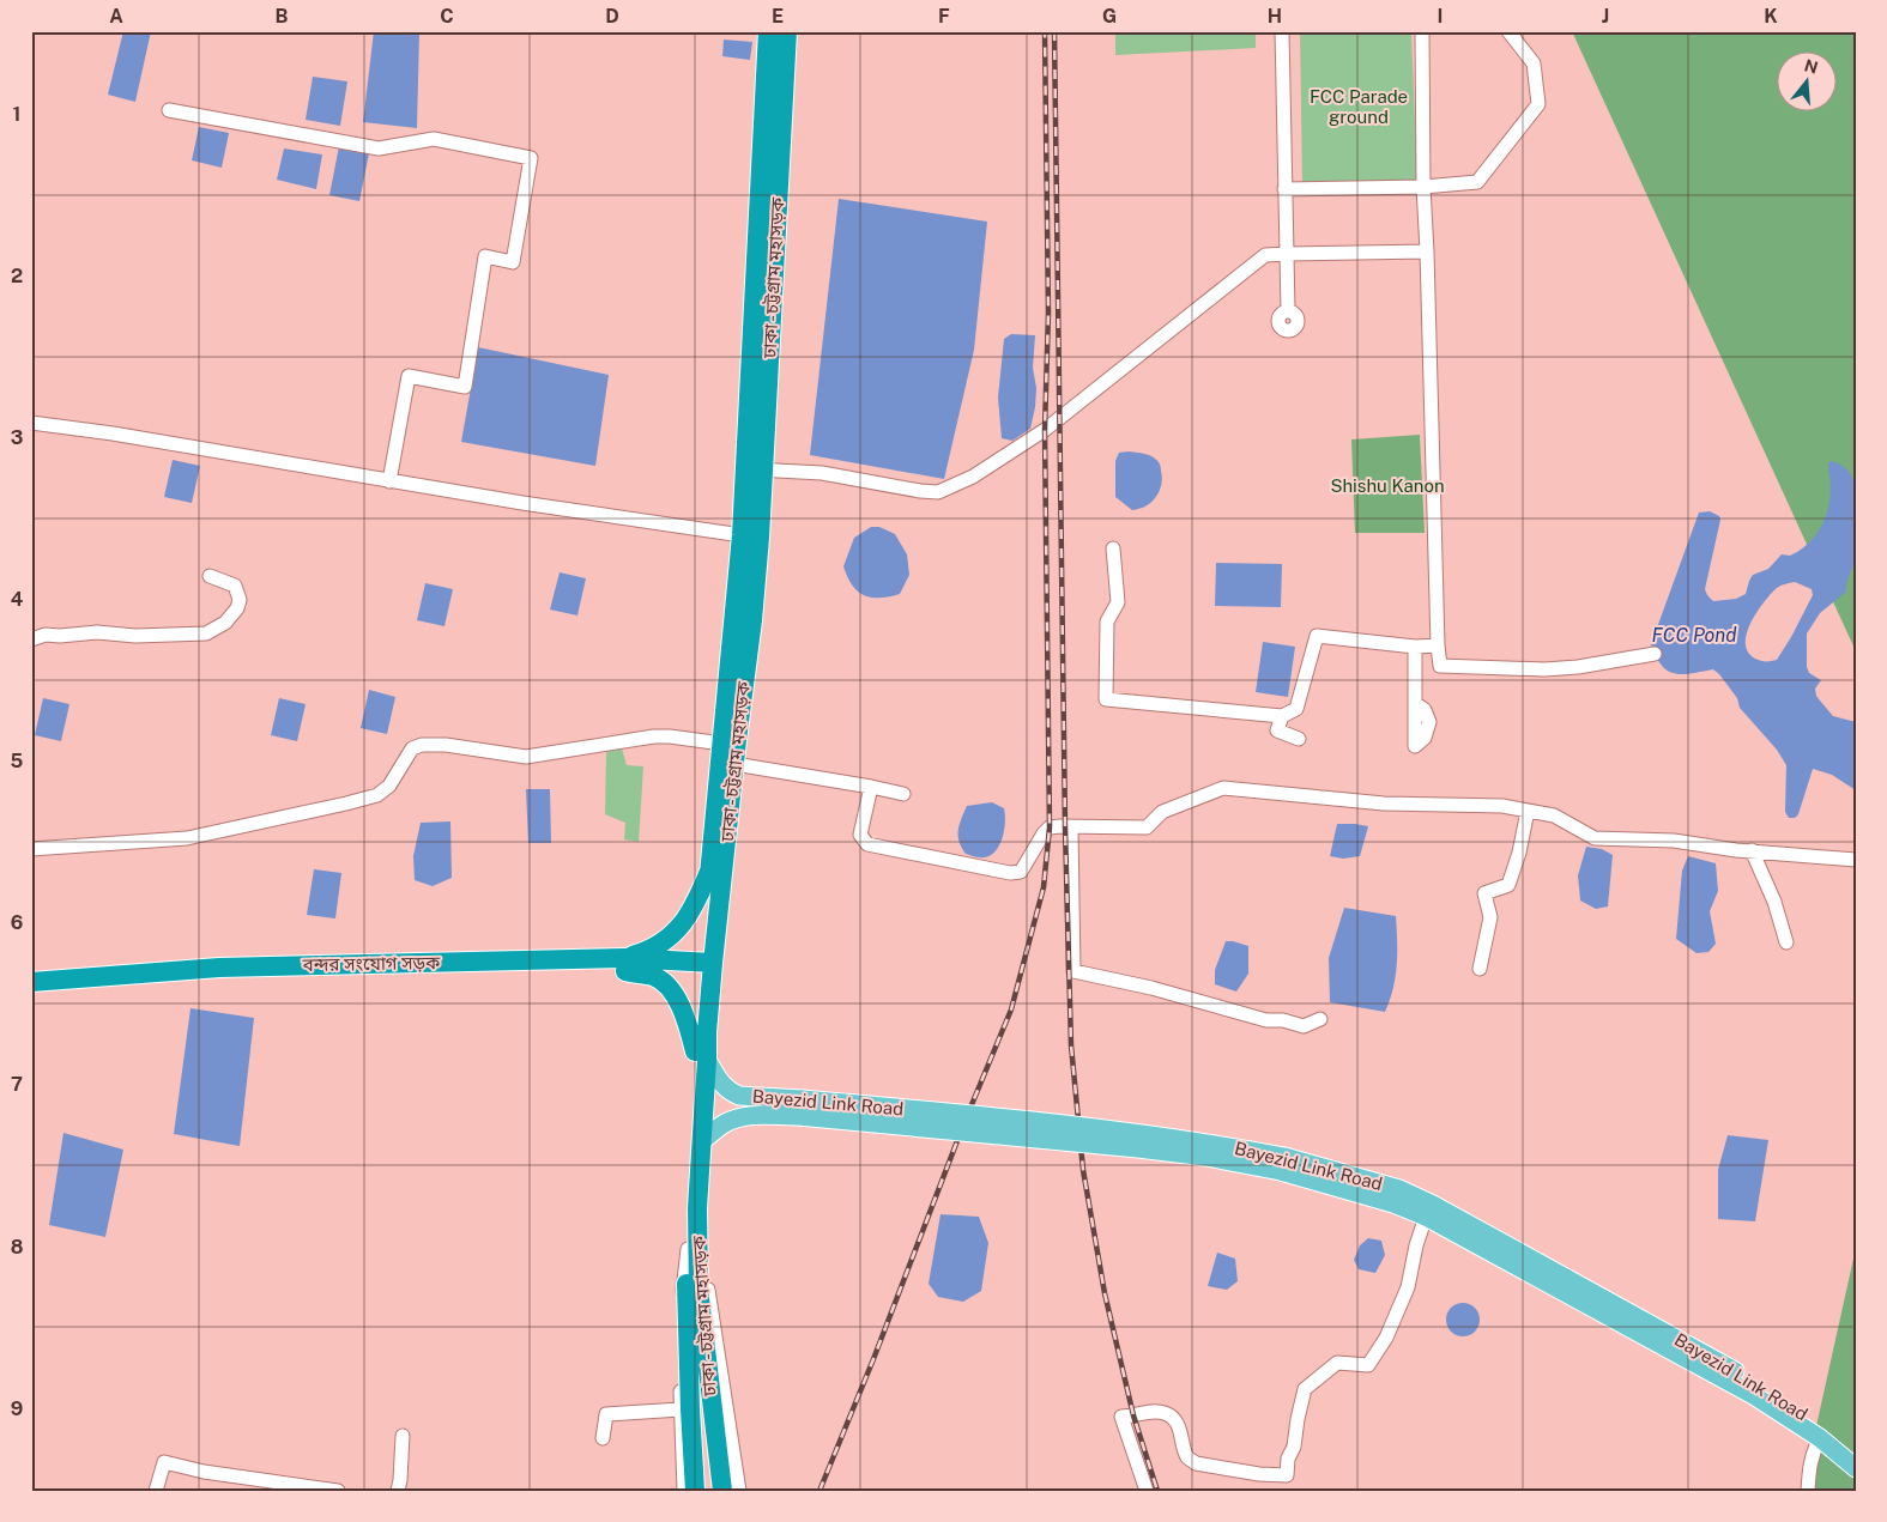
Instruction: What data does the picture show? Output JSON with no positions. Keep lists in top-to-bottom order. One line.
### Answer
{"streets":{"highway":["ঢাকা - চট্টগ্রাম মহাসড়ক","বন্দর সংযোগ সড়ক"],"main road":["Bayezid Link Road"]},"crossings":[["ঢাকা - চট্টগ্রাম মহাসড়ক","বন্দর সংযোগ সড়ক"],["ঢাকা - চট্টগ্রাম মহাসড়ক","Bayezid Link Road"]],"water":["FCC Pond"],"parks":["FCC Parade ground","Shishu Kanon"],"north":"top","grid":{"columns":["A","B","C","D","E","F","G","H","I","J","K"],"rows":["1","2","3","4","5","6","7","8","9"]}}
